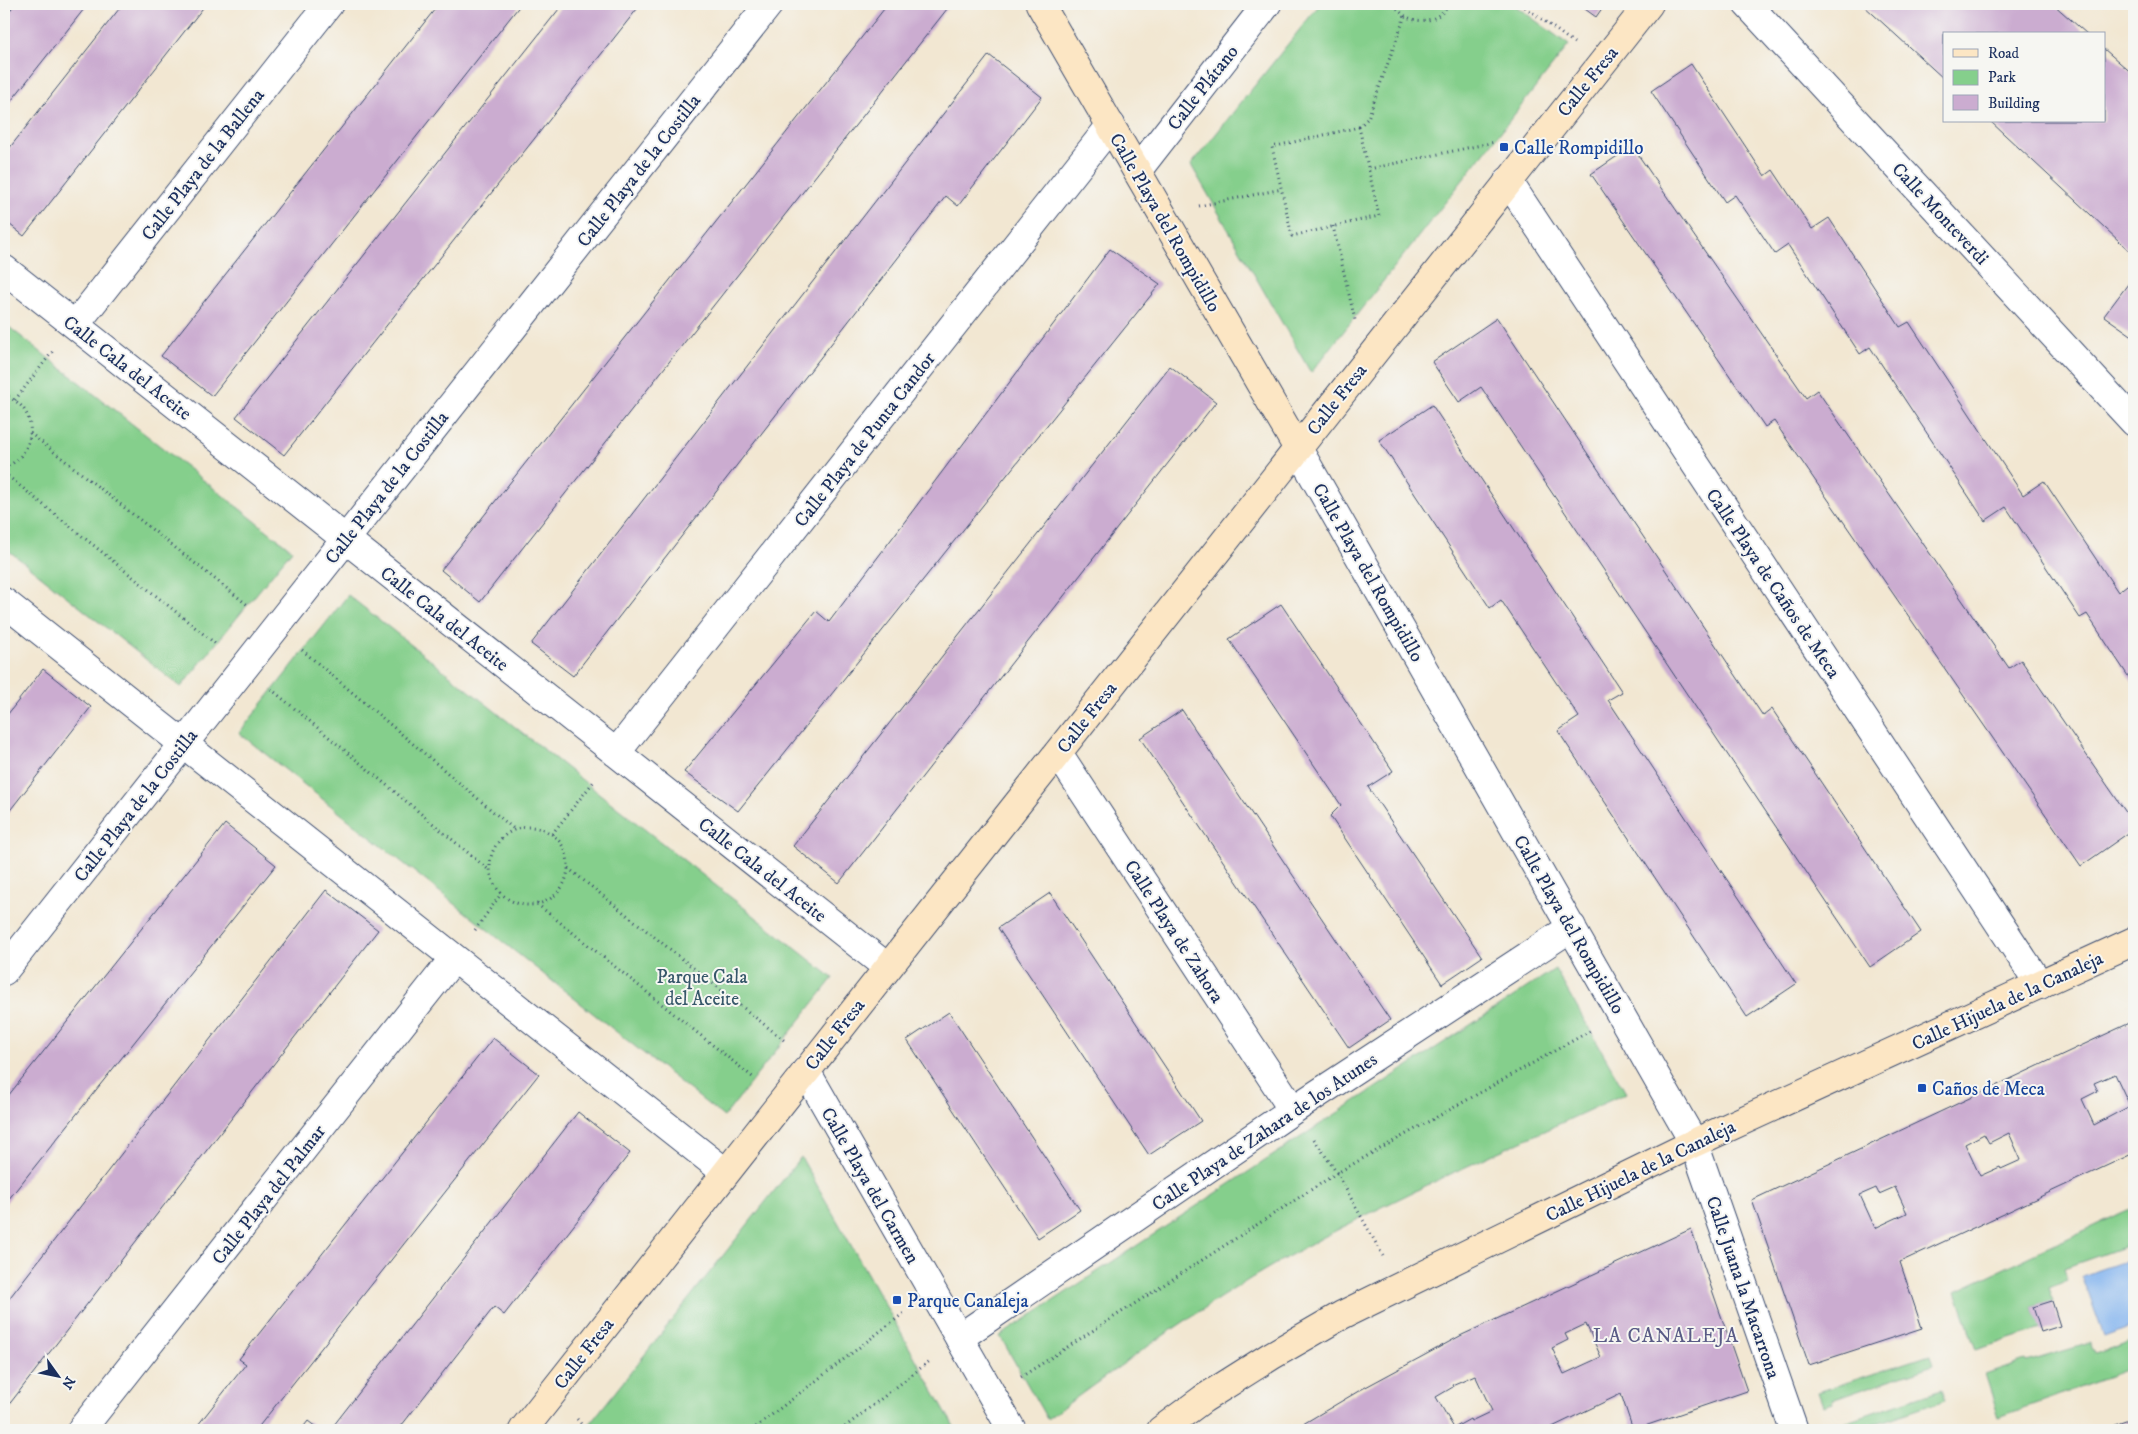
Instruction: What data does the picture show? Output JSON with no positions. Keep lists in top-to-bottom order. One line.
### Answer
{"streets":{"street":["Calle Fresa","Calle Plátano","Calle Playa de la Ballena","Calle Playa de la Costilla","Calle Monteverdi","Calle Playa del Rompidillo","Calle Cala del Aceite","Calle Playa de Punta Candor","Calle Playa de Caños de Meca","Calle Playa de Zahora","Calle Hijuela de la Canaleja","Calle Playa de Zahara de los Atunes","Calle Playa del Carmen","Calle Playa del Palmar","Calle Juana la Macarrona"]},"crossings":[["Calle Fresa","Calle Playa del Rompidillo"],["Calle Fresa","Calle Cala del Aceite"],["Calle Fresa","Calle Playa de Caños de Meca"],["Calle Fresa","Calle Playa de Zahora"],["Calle Fresa","Calle Playa del Carmen"],["Calle Plátano","Calle Playa del Rompidillo"],["Calle Playa de la Ballena","Calle Cala del Aceite"],["Calle Playa de la Costilla","Calle Cala del Aceite"],["Calle Playa del Rompidillo","Calle Playa de Punta Candor"],["Calle Playa del Rompidillo","Calle Hijuela de la Canaleja"],["Calle Playa del Rompidillo","Calle Playa de Zahara de los Atunes"],["Calle Playa del Rompidillo","Calle Juana la Macarrona"],["Calle Cala del Aceite","Calle Playa de Punta Candor"],["Calle Playa de Caños de Meca","Calle Hijuela de la Canaleja"],["Calle Playa de Zahora","Calle Playa de Zahara de los Atunes"],["Calle Hijuela de la Canaleja","Calle Juana la Macarrona"],["Calle Playa de Zahara de los Atunes","Calle Playa del Carmen"]],"districts":["LA CANALEJA"],"parks":["Parque Cala del Aceite"],"places":{"transit":["Calle Rompidillo","Caños de Meca","Parque Canaleja"]},"legend":["Road","Park","Building"],"north":"bottom right"}
